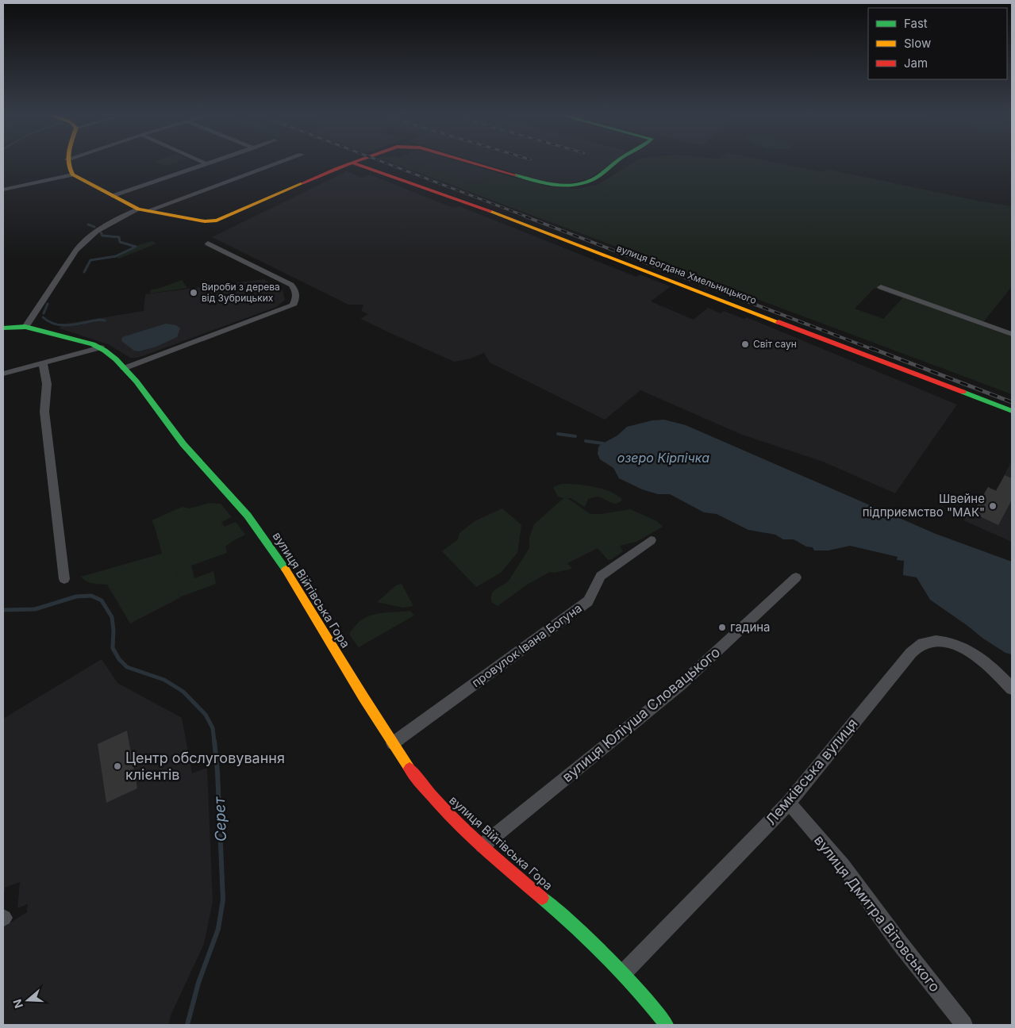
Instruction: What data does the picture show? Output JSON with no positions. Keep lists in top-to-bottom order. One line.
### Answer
{"streets":{"street":["вулиця Богдана Хмельницького","вулиця Війтівська Гора","провулок Івана Богуна","вулиця Юліуша Словацького","Лемківська вулиця","вулиця Дмитра Вітовського"]},"crossings":[["вулиця Війтівська Гора","провулок Івана Богуна"],["вулиця Війтівська Гора","вулиця Юліуша Словацького"],["вулиця Війтівська Гора","Лемківська вулиця"],["Лемківська вулиця","вулиця Дмитра Вітовського"]],"water":["озеро Кірпічка","Серет"],"places":["Вироби з дерева від Зубрицьких","Світ саун","Швейне підприємство \"МАК\"","гадина","Центр обслуговування клієнтів"],"legend":["Fast","Slow","Jam"],"north":"left"}
